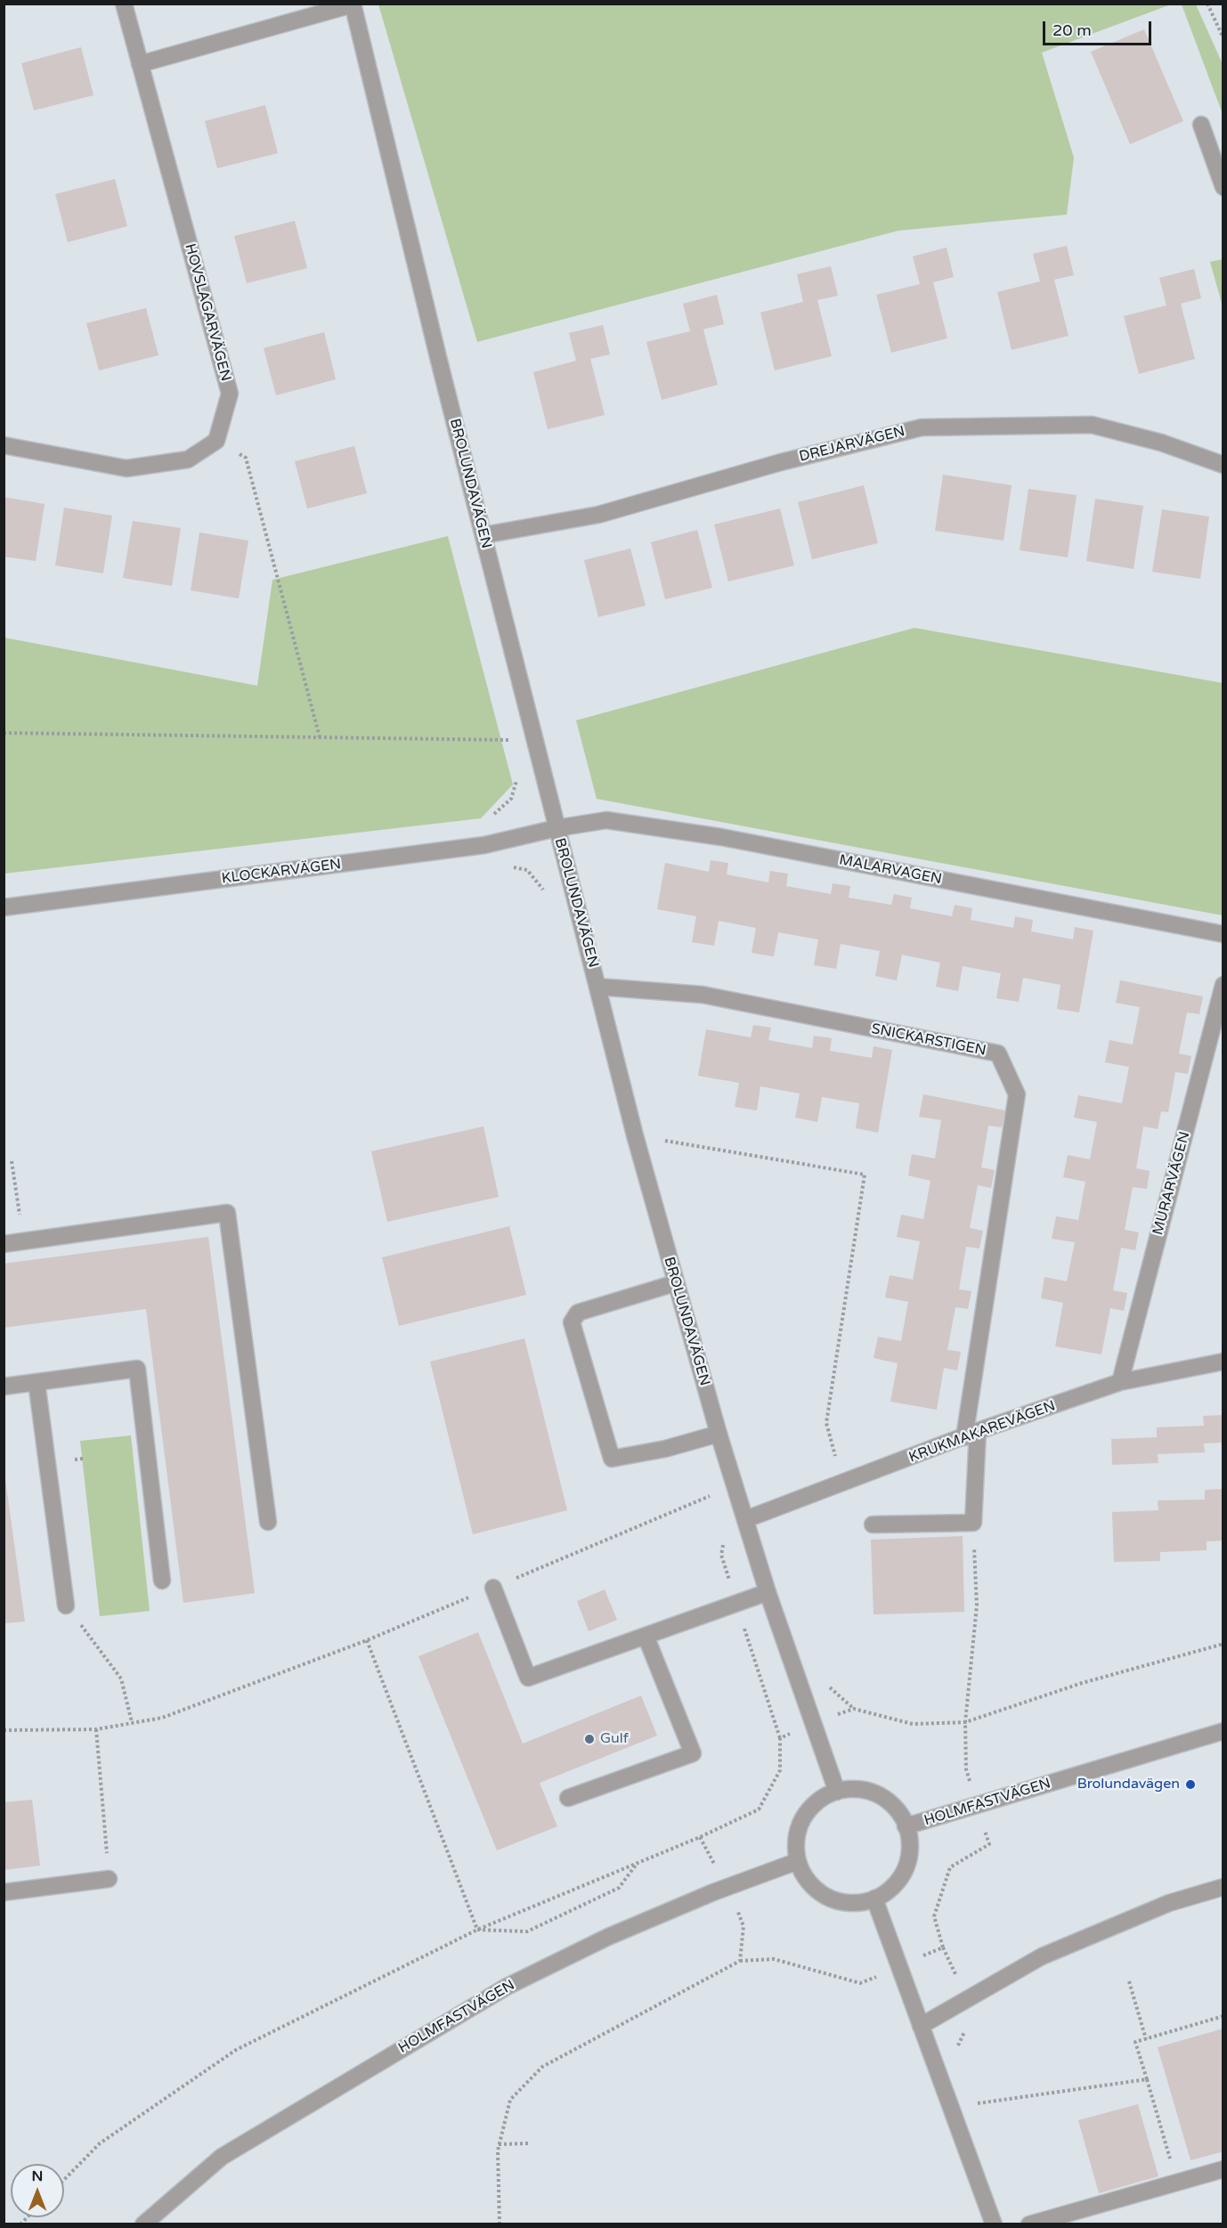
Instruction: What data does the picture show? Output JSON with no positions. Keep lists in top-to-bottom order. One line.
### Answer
{"streets":{"street":["HOVSLAGARVÄGEN","DREJARVÄGEN","BROLUNDAVÄGEN","MALARVAGEN","KLOCKARVÄGEN","SNICKARSTIGEN","MURARVÄGEN","KRUKMAKAREVÄGEN","HOLMFASTVÄGEN"]},"crossings":[["DREJARVÄGEN","BROLUNDAVÄGEN"],["BROLUNDAVÄGEN","MALARVAGEN"],["BROLUNDAVÄGEN","KLOCKARVÄGEN"],["BROLUNDAVÄGEN","SNICKARSTIGEN"],["BROLUNDAVÄGEN","KRUKMAKAREVÄGEN"],["BROLUNDAVÄGEN","HOLMFASTVÄGEN"],["MALARVAGEN","KLOCKARVÄGEN"],["SNICKARSTIGEN","KRUKMAKAREVÄGEN"],["MURARVÄGEN","KRUKMAKAREVÄGEN"]],"places":["Gulf","Brolundavägen"],"scale_bar":"20 m","north":"top"}
